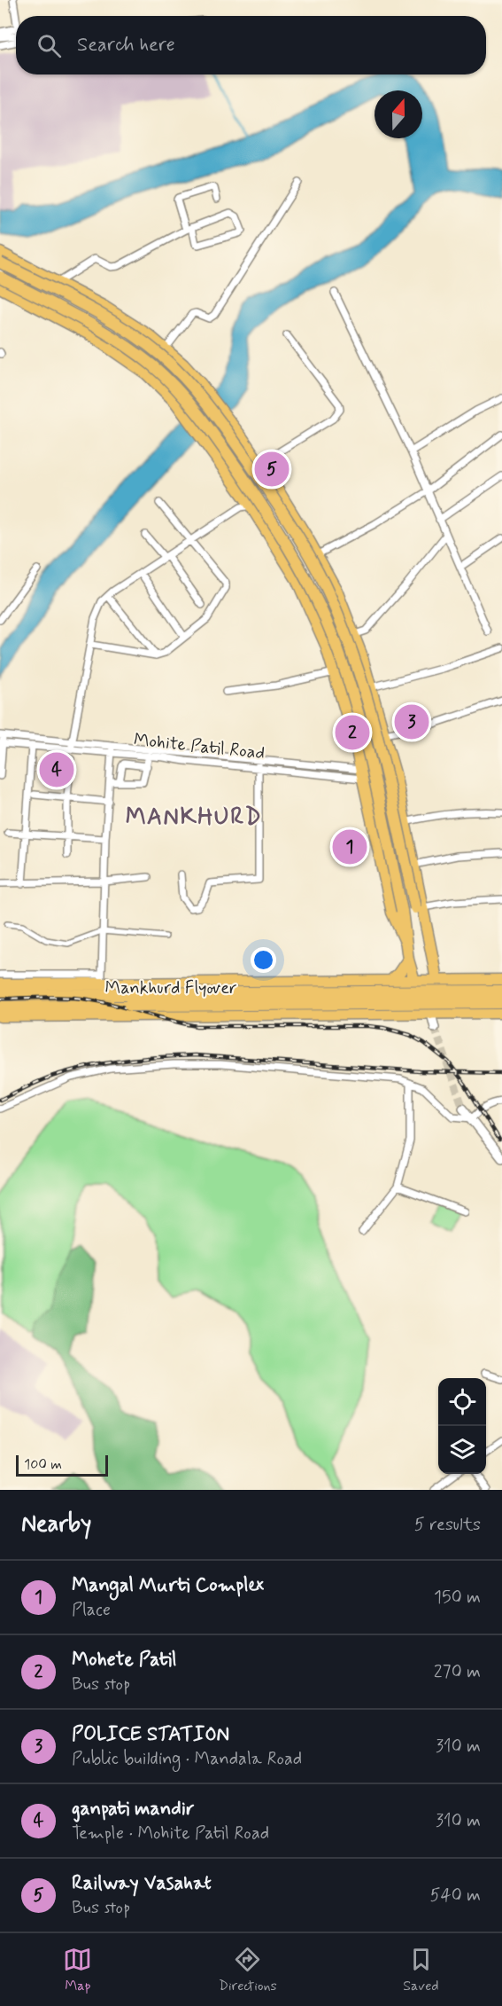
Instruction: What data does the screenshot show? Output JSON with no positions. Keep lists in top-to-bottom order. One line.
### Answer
{"streets":{"highway":["Mankhurd Flyover"],"street":["Mohite Patil Road"]},"districts":["MANKHURD"],"scale_bar":"100 m","north":"top","page":{"search":"Search here","pins":["5","3","2","4","1"],"scale":"100 m","heading":["Nearby","5 results"],"list":[{"mark":"1","name":"Mangal Murti Complex","note":"Place","value":"150 m"},{"mark":"2","name":"Mohete Patil","note":"Bus stop","value":"270 m"},{"mark":"3","name":"POLICE STATION","note":"Public building · Mandala Road","value":"310 m"},{"mark":"4","name":"ganpati mandir","note":"Temple · Mohite Patil Road","value":"310 m"},{"mark":"5","name":"Railway Vasahat","note":"Bus stop","value":"540 m"}],"nav":["Map","Directions","Saved"]}}
